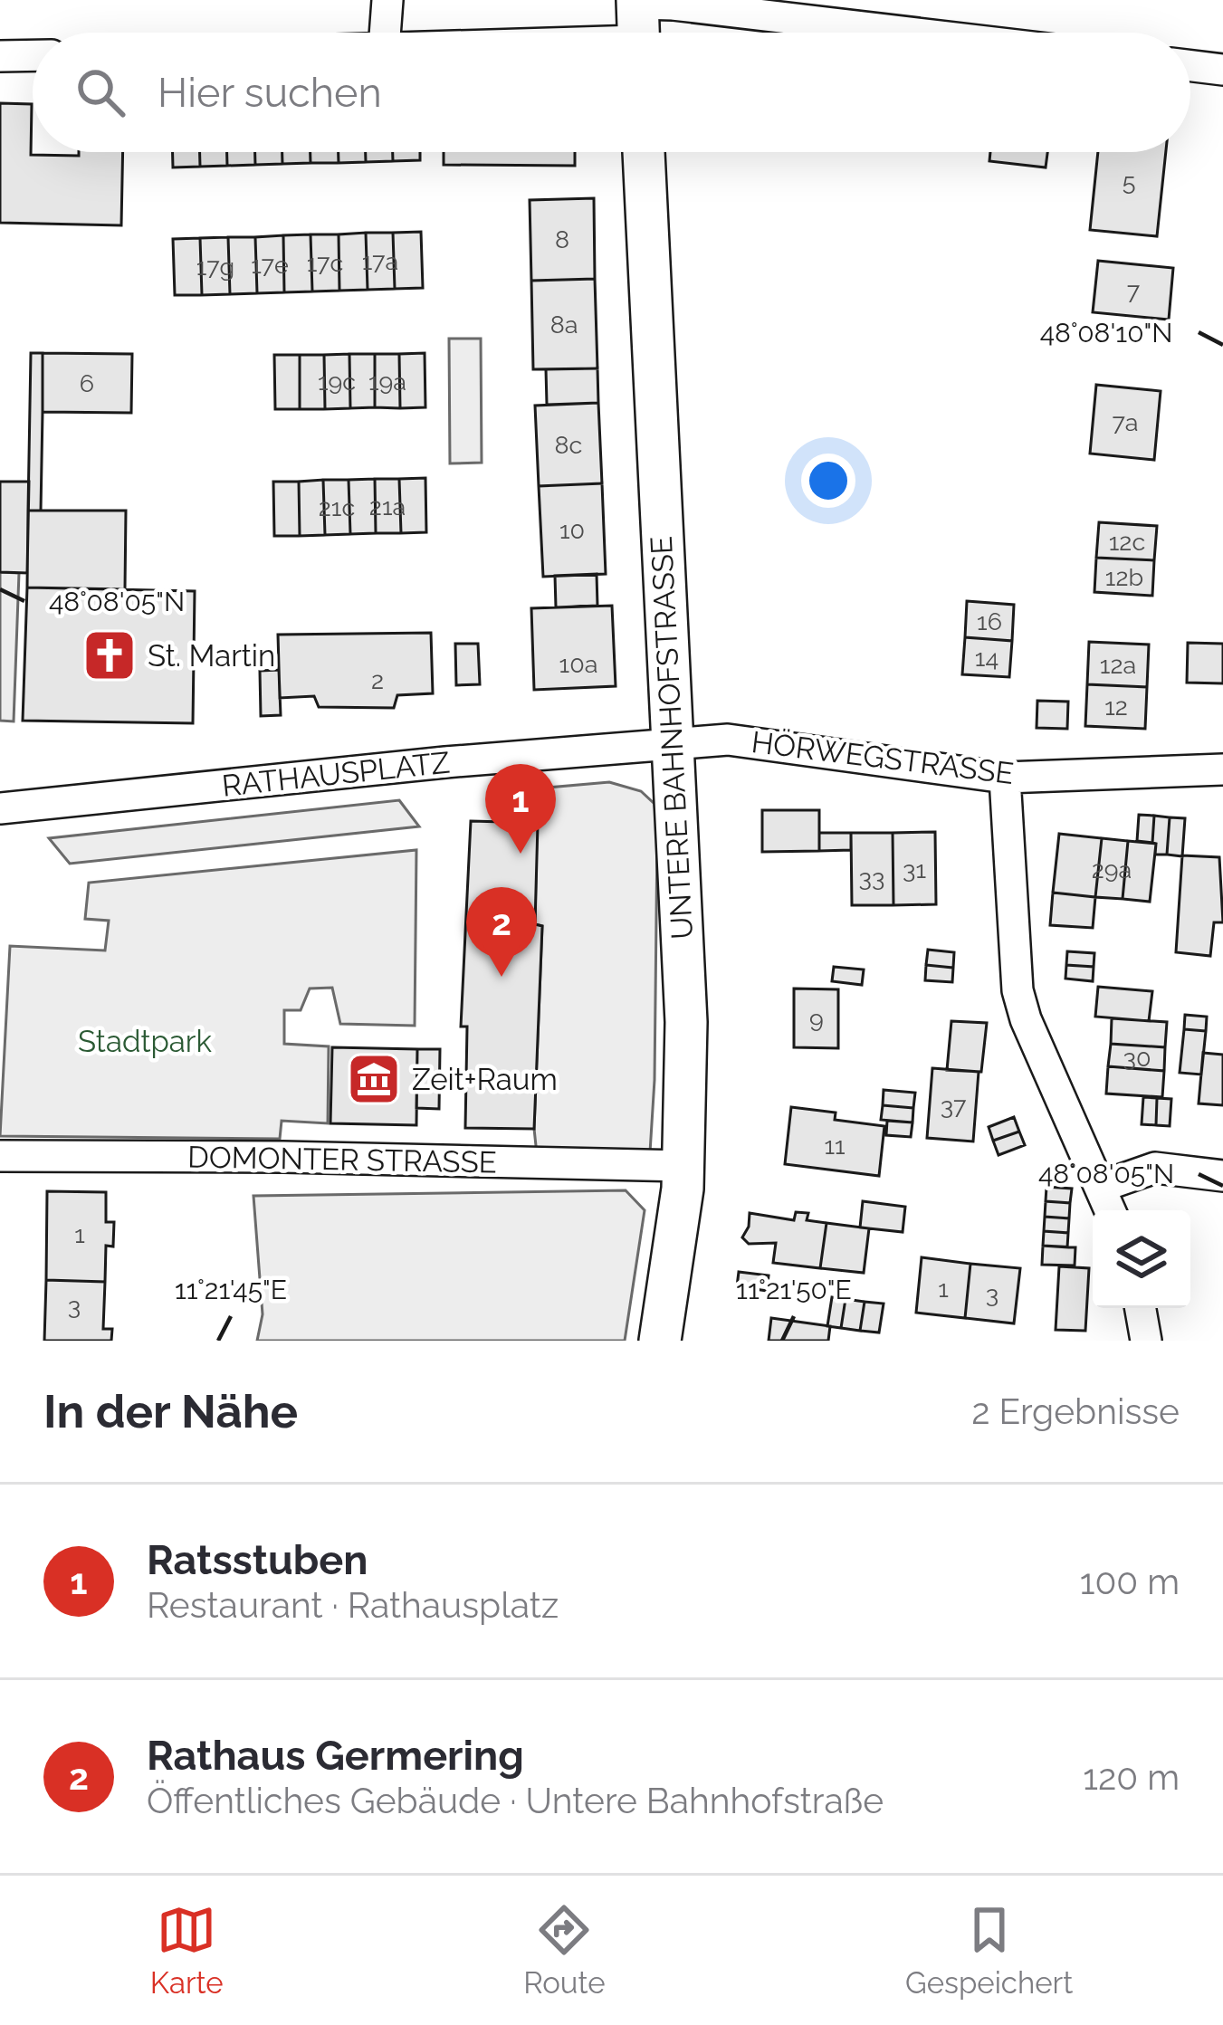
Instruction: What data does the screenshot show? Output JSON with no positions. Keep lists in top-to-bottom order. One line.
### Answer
{"streets":{"street":["UNTERE BAHNHOFSTRASSE","HÖRWEGSTRASSE","RATHAUSPLATZ","DOMONTER STRASSE"]},"crossings":[["UNTERE BAHNHOFSTRASSE","HÖRWEGSTRASSE"],["UNTERE BAHNHOFSTRASSE","RATHAUSPLATZ"],["UNTERE BAHNHOFSTRASSE","DOMONTER STRASSE"],["HÖRWEGSTRASSE","RATHAUSPLATZ"]],"parks":["Stadtpark"],"places":{"church":["St. Martin"],"museum":["Zeit+Raum"]},"house_numbers":["5","8","17a","17c","17e","17g","7","8a","19c","19a","6","7a","8c","21a","21c","10","12c","12b","16","14","10a","12a","2","12","31","29a","33","9","30","37","11","1","1","3","3"],"page":{"search":"Hier suchen","pins":["1","2"],"heading":["In der Nähe","2 Ergebnisse"],"list":[{"mark":"1","name":"Ratsstuben","note":"Restaurant · Rathausplatz","value":"100 m"},{"mark":"2","name":"Rathaus Germering","note":"Öffentliches Gebäude · Untere Bahnhofstraße","value":"120 m"}],"nav":["Karte","Route","Gespeichert"]},"coordinates":["48°08'10\"N","48°08'05\"N","11°21'45\"E","11°21'50\"E"]}
